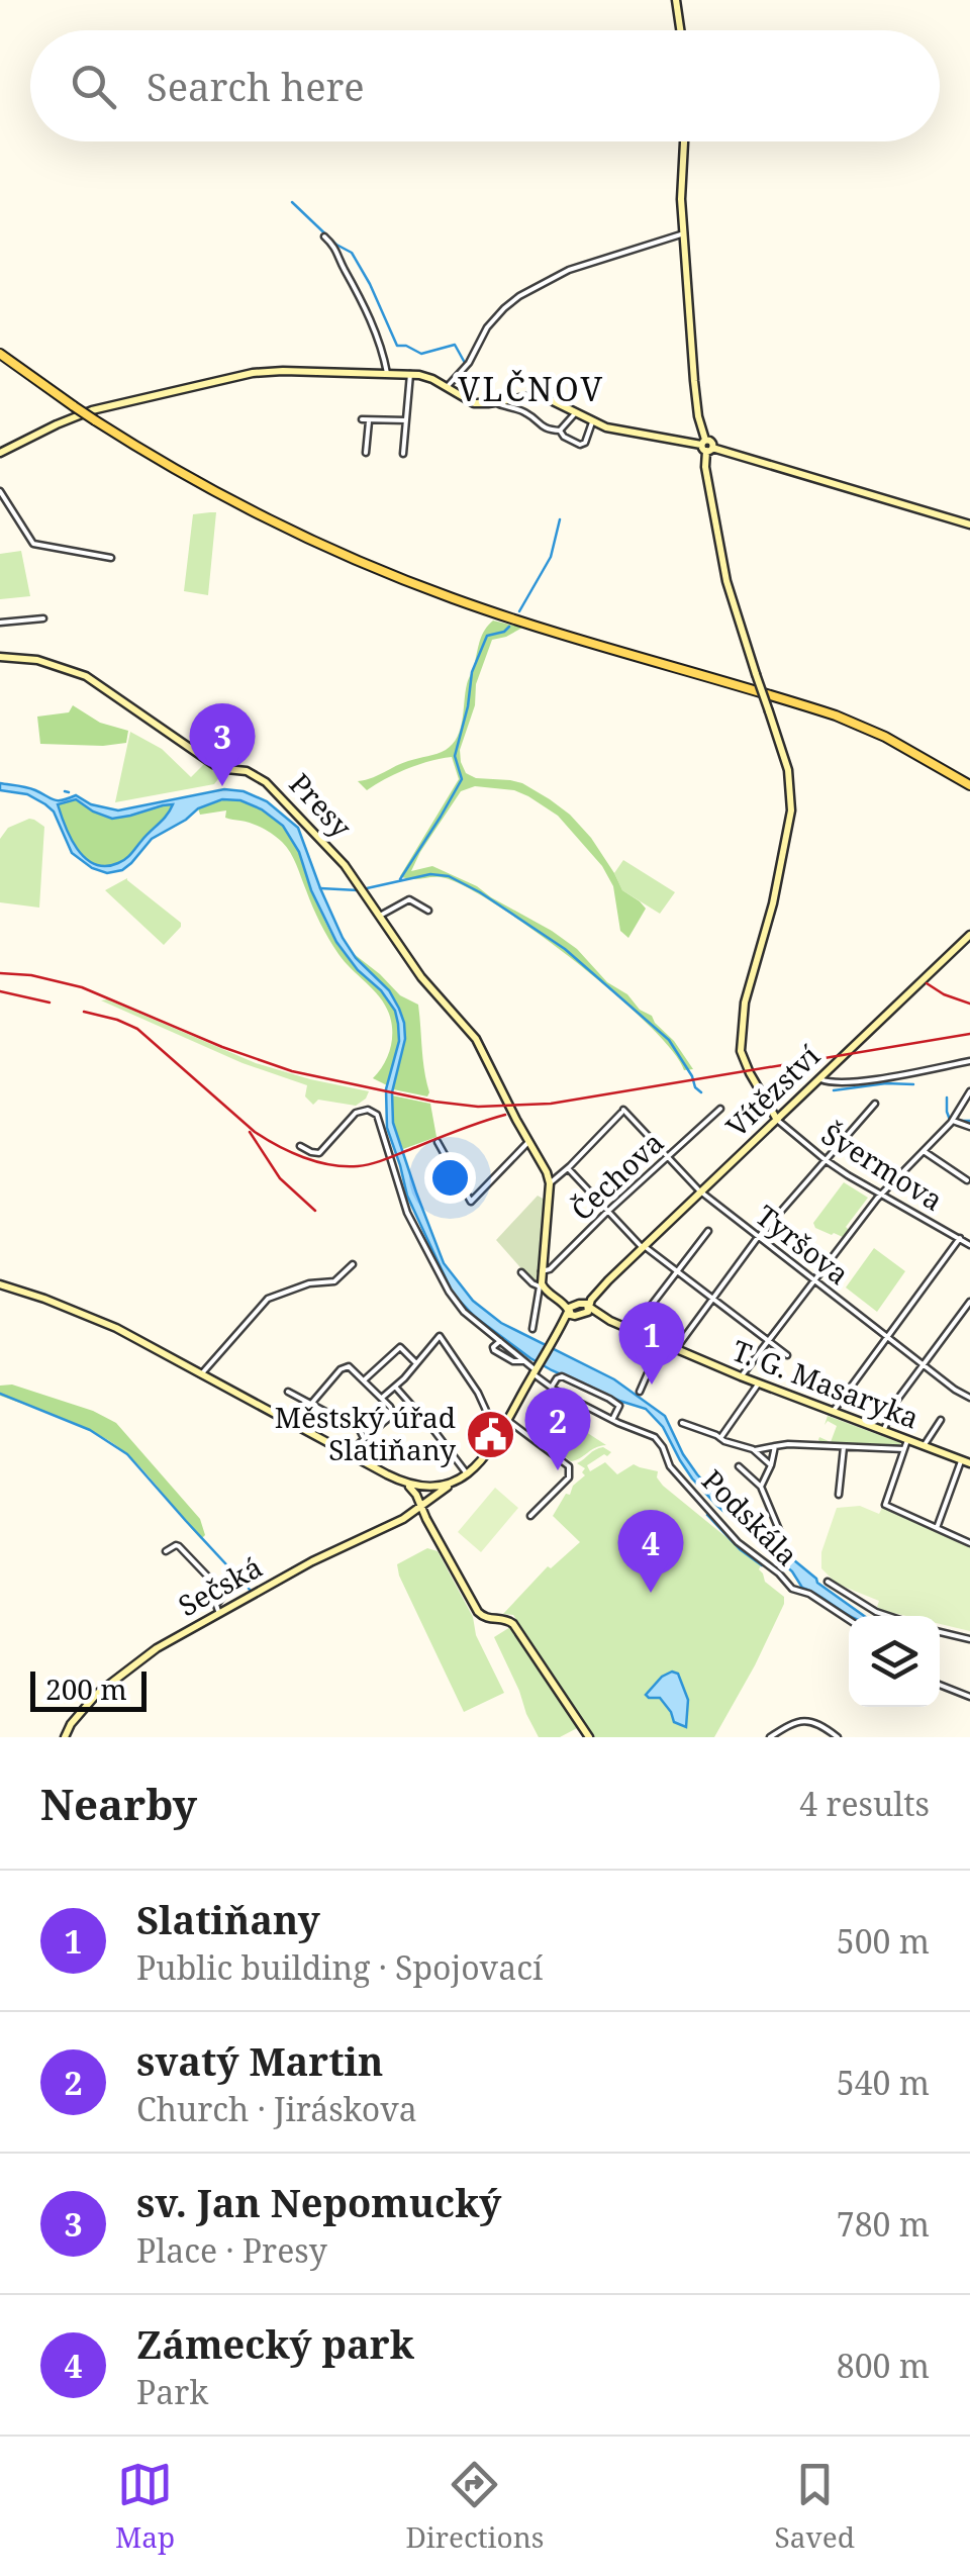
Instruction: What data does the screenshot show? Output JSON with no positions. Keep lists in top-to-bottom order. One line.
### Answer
{"streets":{"street":["Presy","Vítězství","Švermova","Čechova","Tyršova","T. G. Masaryka","Podskála","Sečská"]},"crossings":[["Vítězství","Švermova"],["Vítězství","Tyršova"],["Vítězství","T. G. Masaryka"],["Čechova","Tyršova"]],"districts":["VLČNOV"],"places":{"public building":["Městský úřad Slatiňany"]},"scale_bar":"200 m","page":{"search":"Search here","pins":["3","1","2","4"],"scale":"200 m","heading":["Nearby","4 results"],"list":[{"mark":"1","name":"Slatiňany","note":"Public building · Spojovací","value":"500 m"},{"mark":"2","name":"svatý Martin","note":"Church · Jiráskova","value":"540 m"},{"mark":"3","name":"sv. Jan Nepomucký","note":"Place · Presy","value":"780 m"},{"mark":"4","name":"Zámecký park","note":"Park","value":"800 m"}],"nav":["Map","Directions","Saved"]}}
